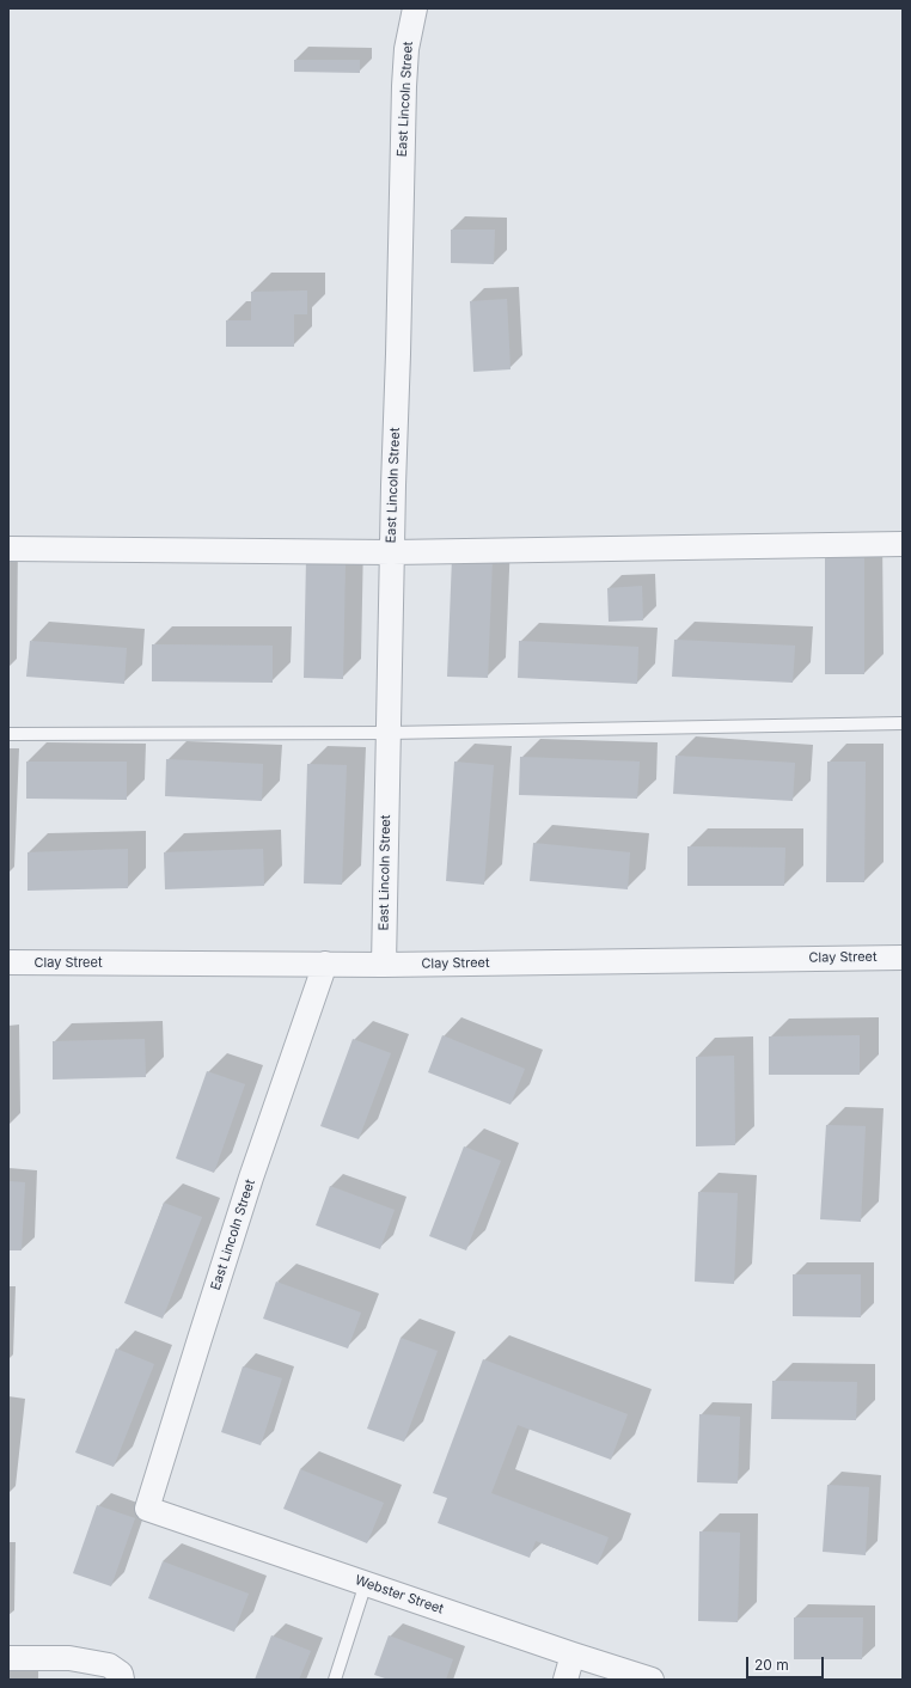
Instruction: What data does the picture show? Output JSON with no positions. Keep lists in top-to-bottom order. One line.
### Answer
{"streets":{"street":["East Lincoln Street","Clay Street","Webster Street"]},"crossings":[["East Lincoln Street","Clay Street"],["East Lincoln Street","Webster Street"]],"scale_bar":"20 m"}
